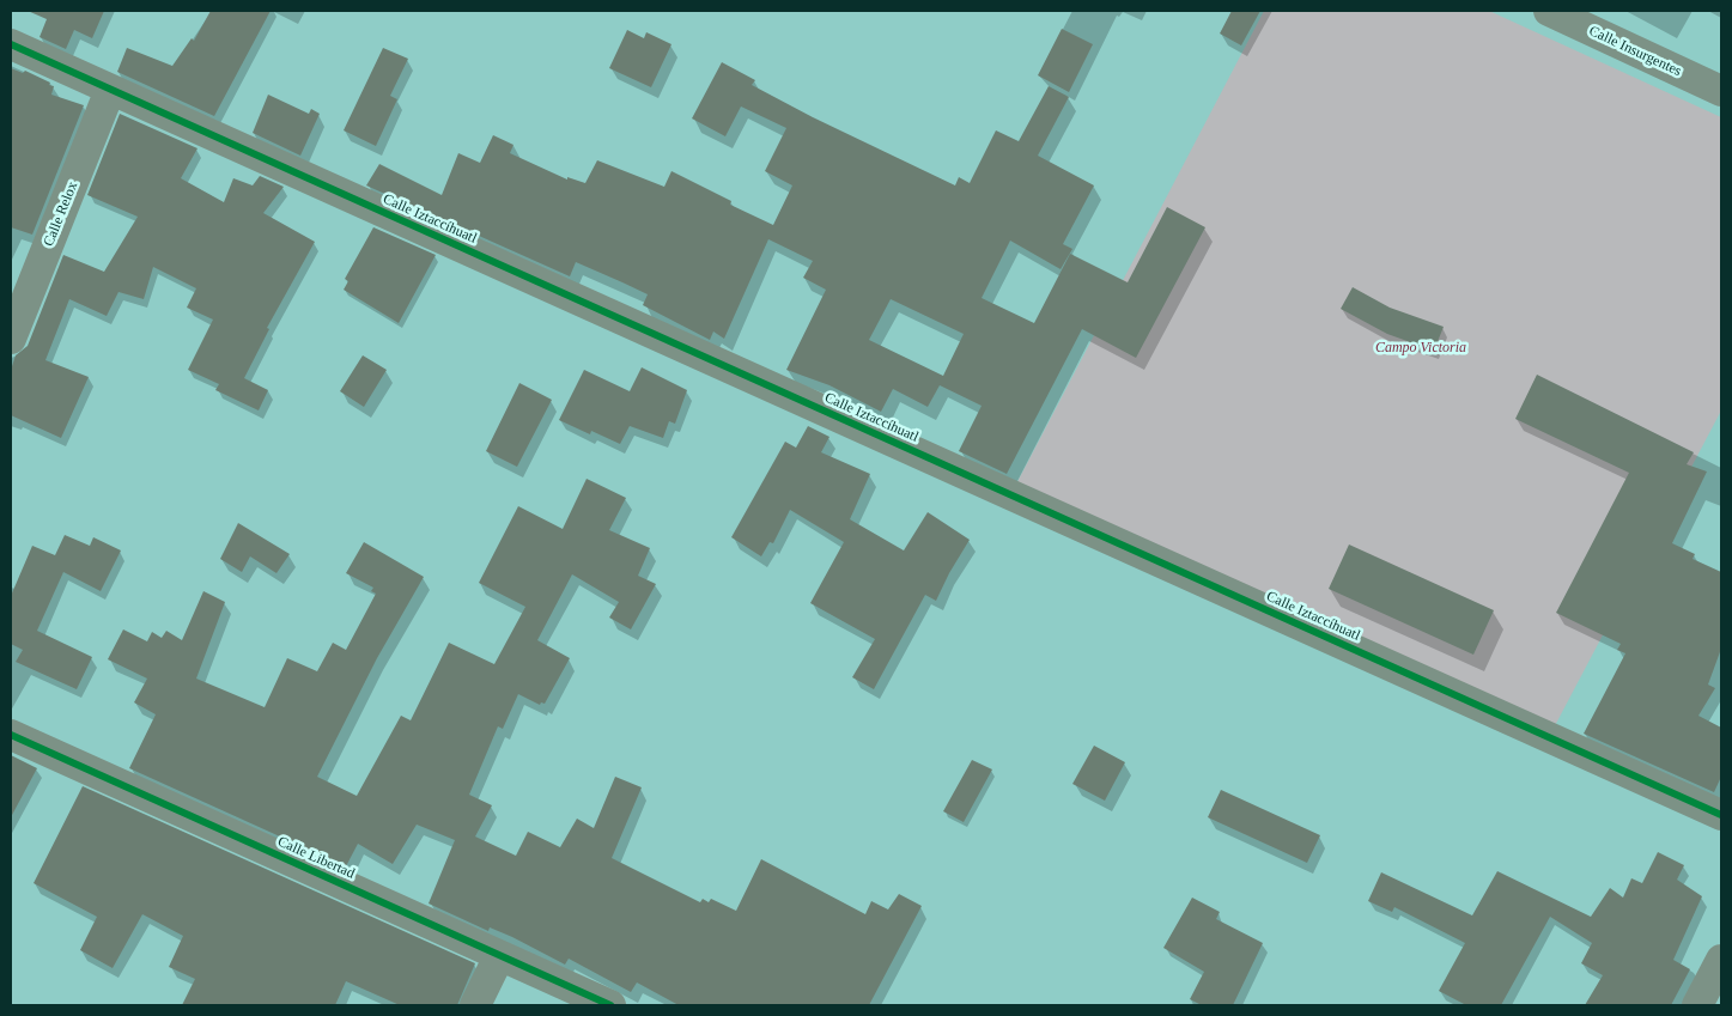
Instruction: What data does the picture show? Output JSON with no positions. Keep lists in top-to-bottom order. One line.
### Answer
{"streets":{"street":["Calle Insurgentes","Calle Relox","Calle Iztaccíhuatl","Calle Libertad"]},"crossings":[["Calle Relox","Calle Iztaccíhuatl"]],"parks":["Campo Victoria"]}
